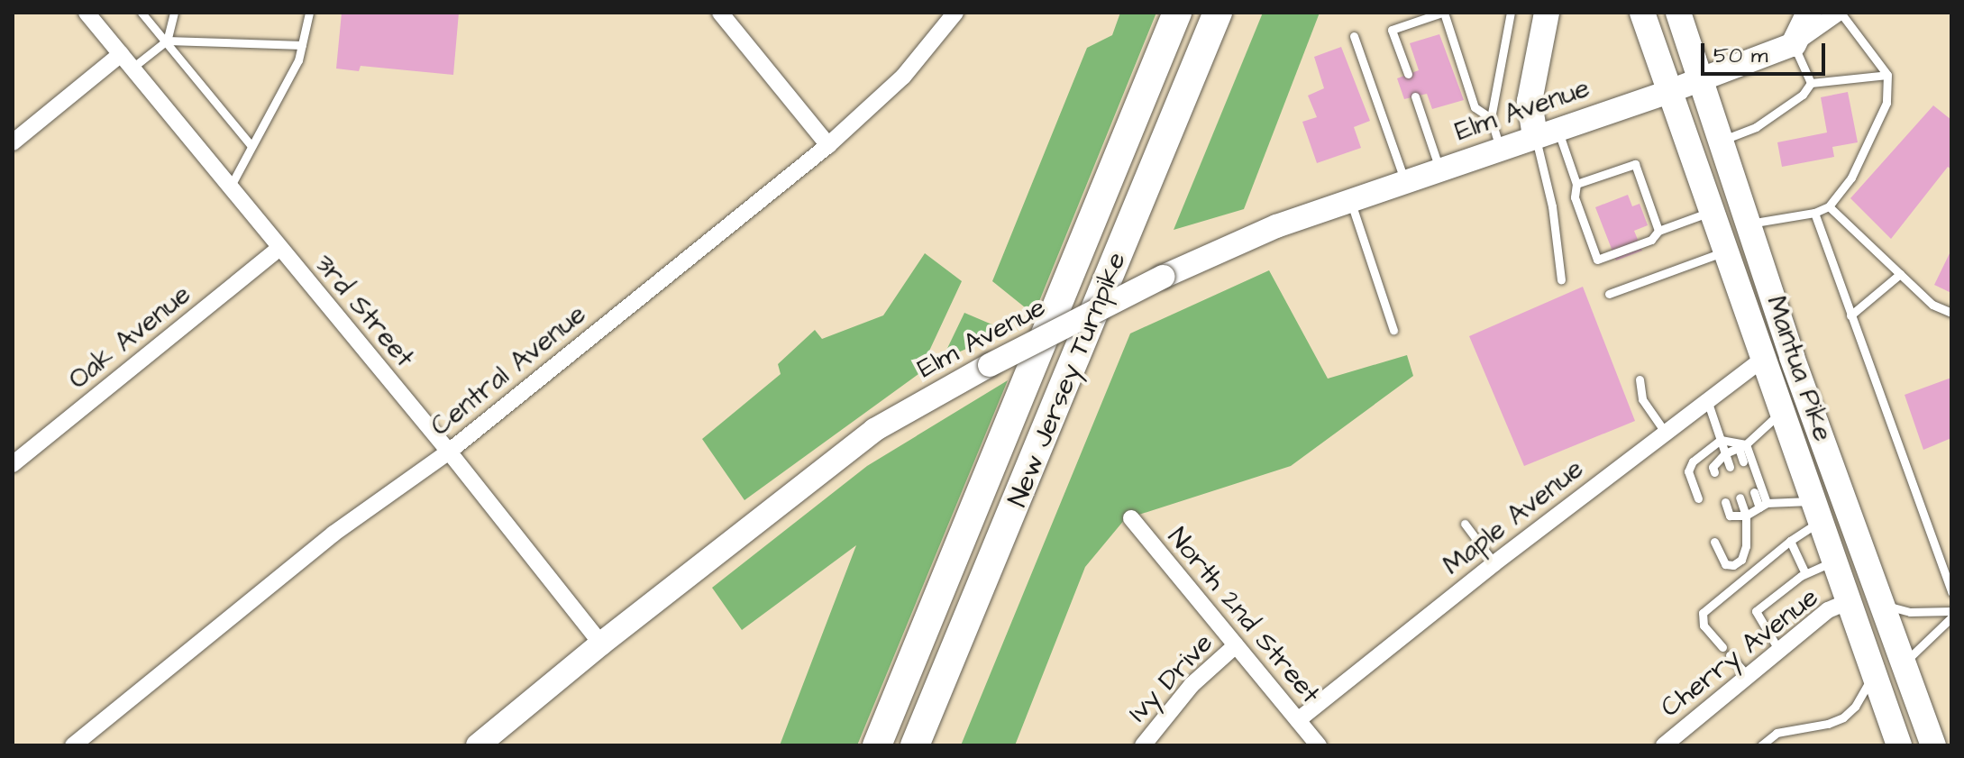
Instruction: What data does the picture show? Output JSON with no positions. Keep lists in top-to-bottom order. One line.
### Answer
{"streets":{"highway":["New Jersey Turnpike"],"main road":["Elm Avenue","Mantua Pike"],"street":["3rd Street","Oak Avenue","Central Avenue","Maple Avenue","North 2nd Street","Cherry Avenue","Ivy Drive"]},"crossings":[["Elm Avenue","3rd Street"],["Elm Avenue","Mantua Pike"],["3rd Street","Oak Avenue"],["3rd Street","Central Avenue"],["Mantua Pike","Maple Avenue"],["Mantua Pike","Cherry Avenue"],["Maple Avenue","North 2nd Street"],["North 2nd Street","Ivy Drive"]],"scale_bar":"50 m"}
